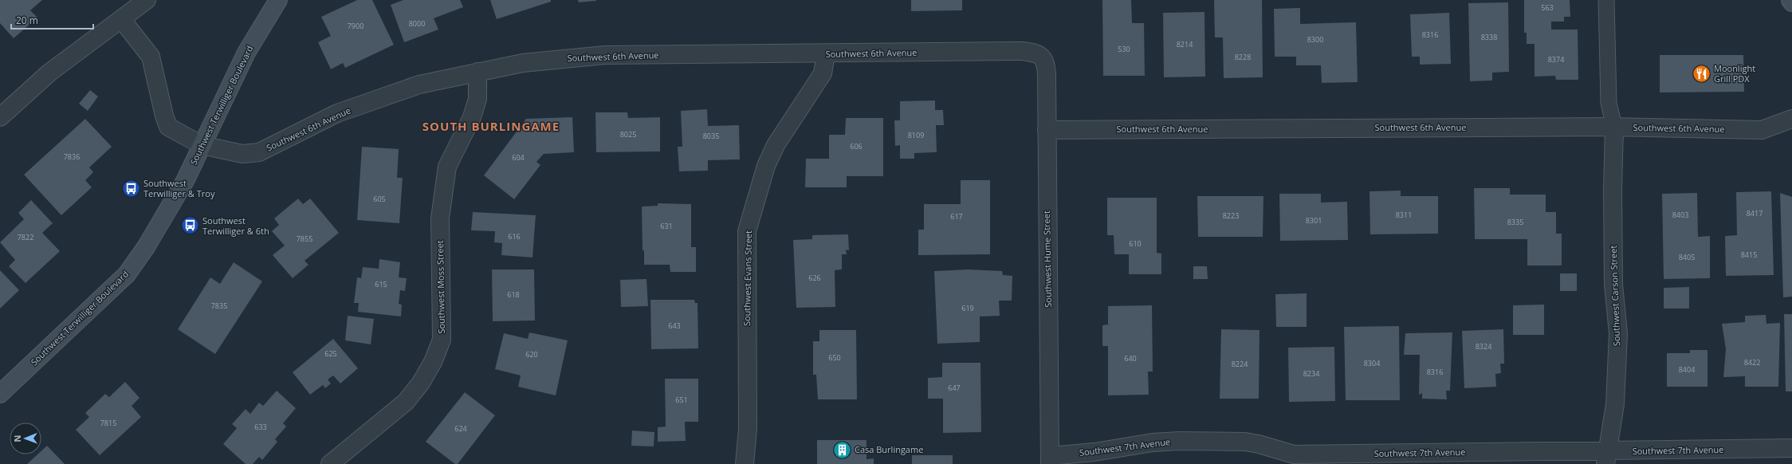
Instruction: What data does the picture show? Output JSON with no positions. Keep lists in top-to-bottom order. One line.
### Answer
{"streets":{"main road":["Southwest Terwilliger Boulevard"],"street":["Southwest 6th Avenue","Southwest Hume Street","Southwest Evans Street","Southwest Moss Street","Southwest Carson Street","Southwest 7th Avenue"]},"crossings":[["Southwest 6th Avenue","Southwest Terwilliger Boulevard"],["Southwest 6th Avenue","Southwest Hume Street"],["Southwest 6th Avenue","Southwest Evans Street"],["Southwest 6th Avenue","Southwest Moss Street"],["Southwest 6th Avenue","Southwest Carson Street"],["Southwest Hume Street","Southwest 7th Avenue"],["Southwest Carson Street","Southwest 7th Avenue"]],"districts":["SOUTH BURLINGAME"],"places":{"restaurant":["Moonlight Grill PDX"],"bus stop":["Southwest Terwilliger & Troy","Southwest Terwilliger & 6th"],"building":["Casa Burlingame"]},"house_numbers":["563","8000","7900","8316","8338","8300","8214","530","8228","8374","8025","8109","8035","606","7836","604","605","8417","8311","8403","8223","617","8301","8335","631","616","7822","7855","610","8415","8405","626","615","618","7835","619","643","8324","625","620","650","640","8422","8304","8224","8404","8316","8234","647","651","7815","633","624"],"scale_bar":"20 m","north":"left"}
